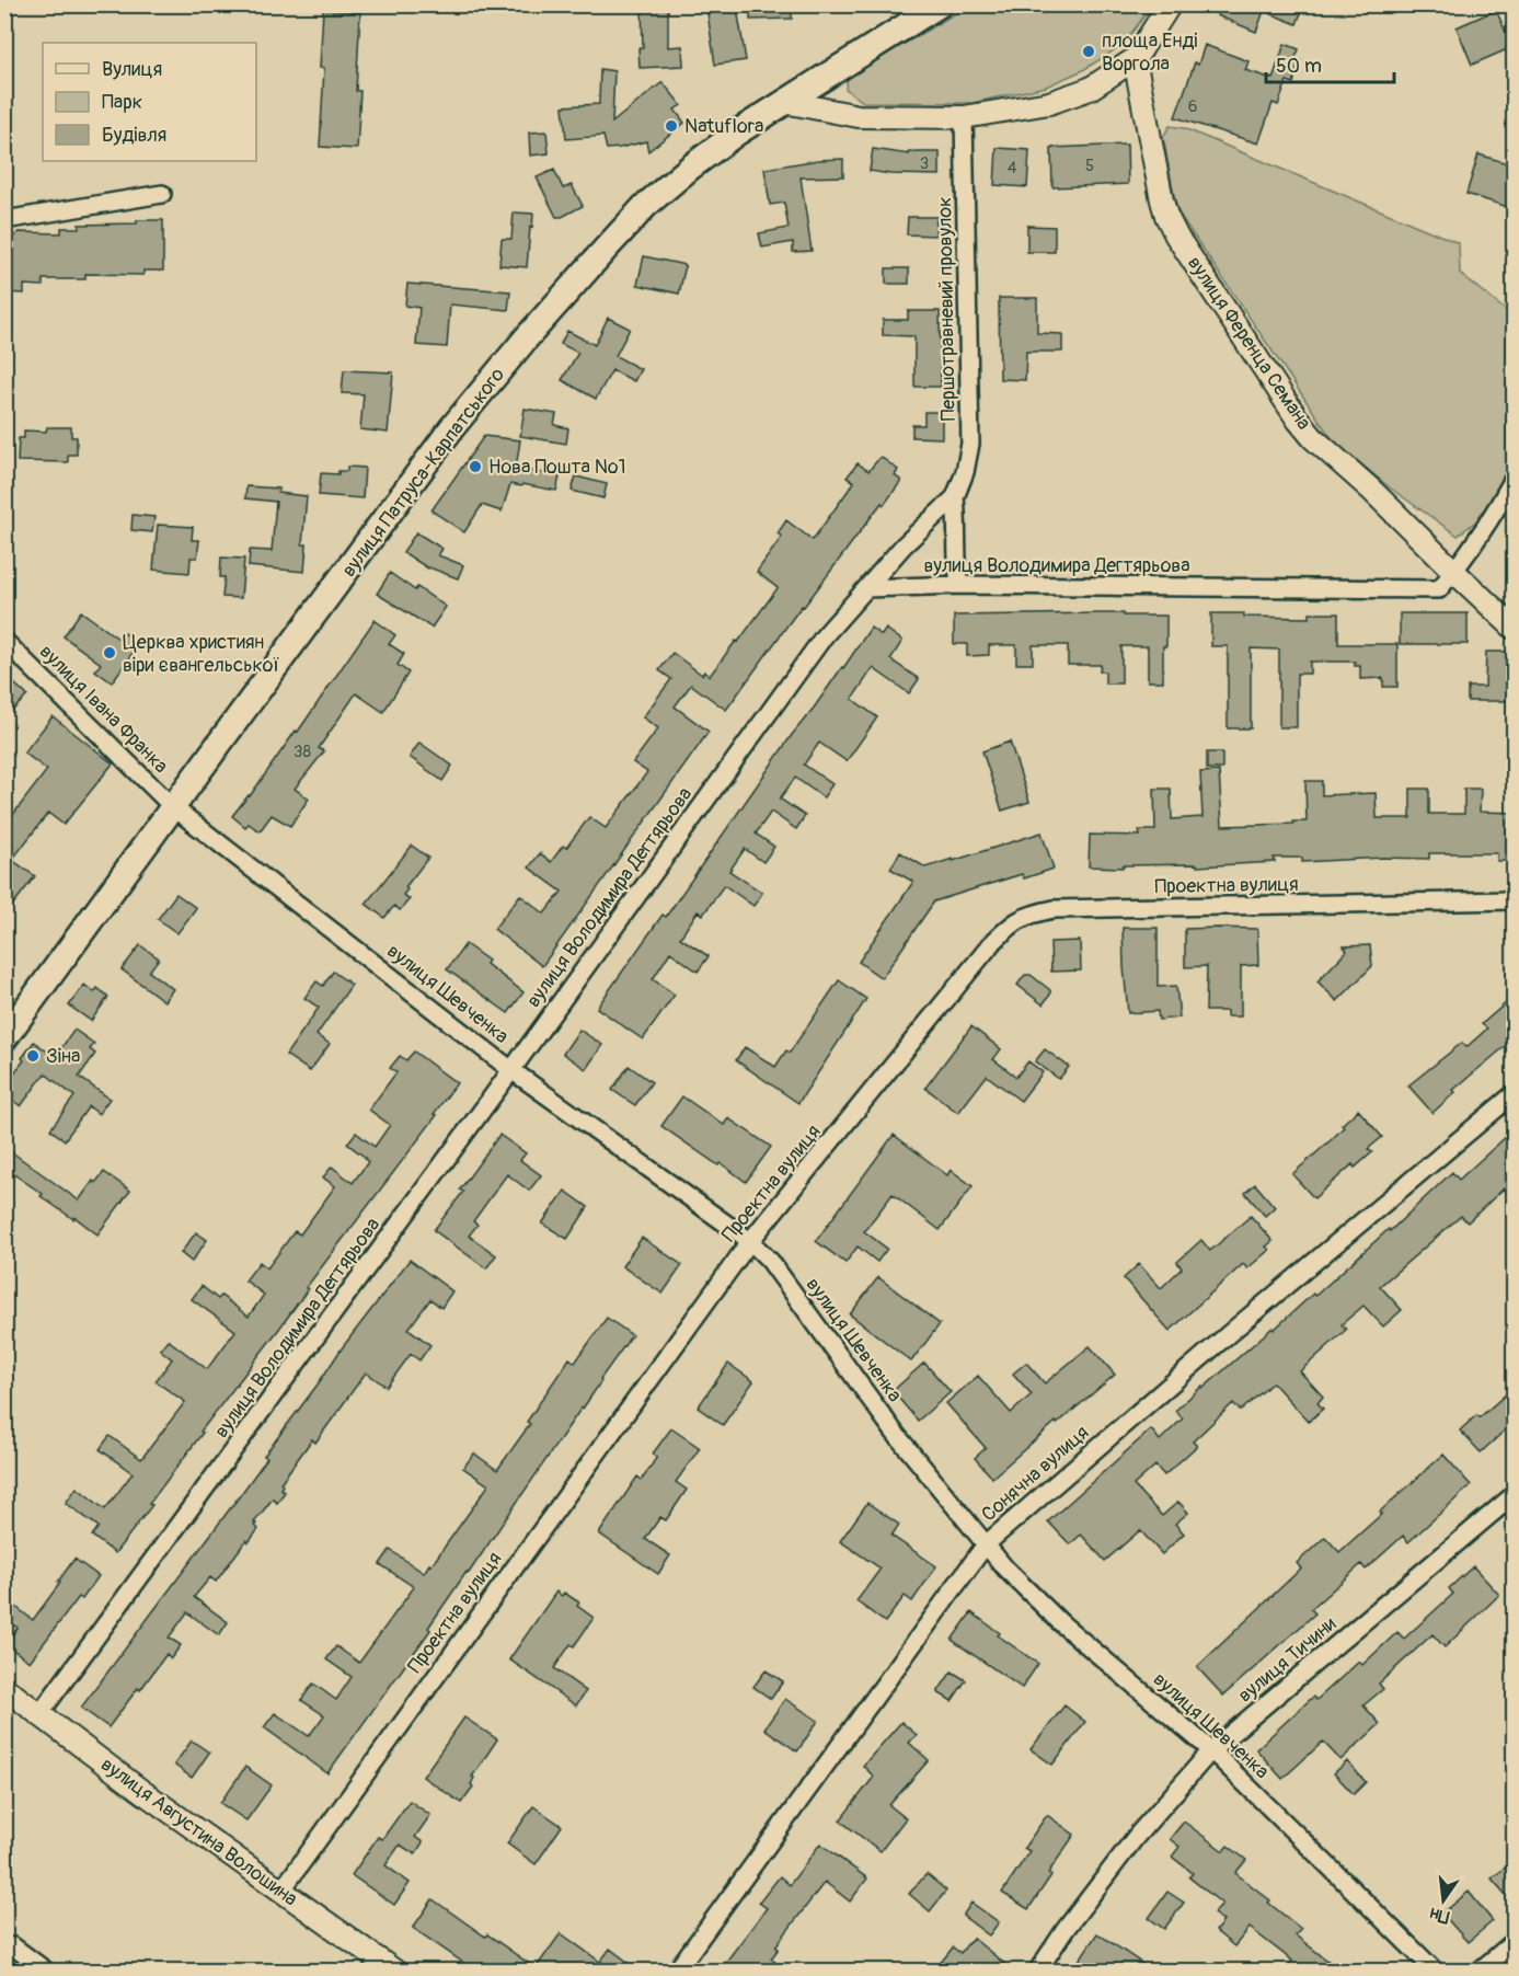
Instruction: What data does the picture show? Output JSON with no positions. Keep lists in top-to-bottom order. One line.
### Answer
{"streets":{"main road":["вулиця Патруса-Карпатського"],"street":["Першотравневий провулок","вулиця Ференца Семана","вулиця Володимира Дегтярьова","вулиця Івана Франка","Проектна вулиця","вулиця Шевченка","Сонячна вулиця","вулиця Тичини","вулиця Августина Волошина"]},"crossings":[["Першотравневий провулок","вулиця Володимира Дегтярьова"],["вулиця Ференца Семана","вулиця Володимира Дегтярьова"],["вулиця Патруса-Карпатського","вулиця Івана Франка"],["вулиця Патруса-Карпатського","вулиця Шевченка"],["вулиця Володимира Дегтярьова","вулиця Шевченка"],["вулиця Володимира Дегтярьова","вулиця Августина Волошина"],["вулиця Івана Франка","вулиця Шевченка"],["Проектна вулиця","вулиця Шевченка"],["Проектна вулиця","вулиця Августина Волошина"],["вулиця Шевченка","Сонячна вулиця"],["вулиця Шевченка","вулиця Тичини"]],"places":["площа Енді Воргола","Natuflora","Нова Пошта №1","Церква християн віри євангельської","Зіна"],"house_numbers":["6","3","5","4","38"],"legend":["Вулиця","Парк","Будівля"],"scale_bar":"50 m","north":"bottom"}
